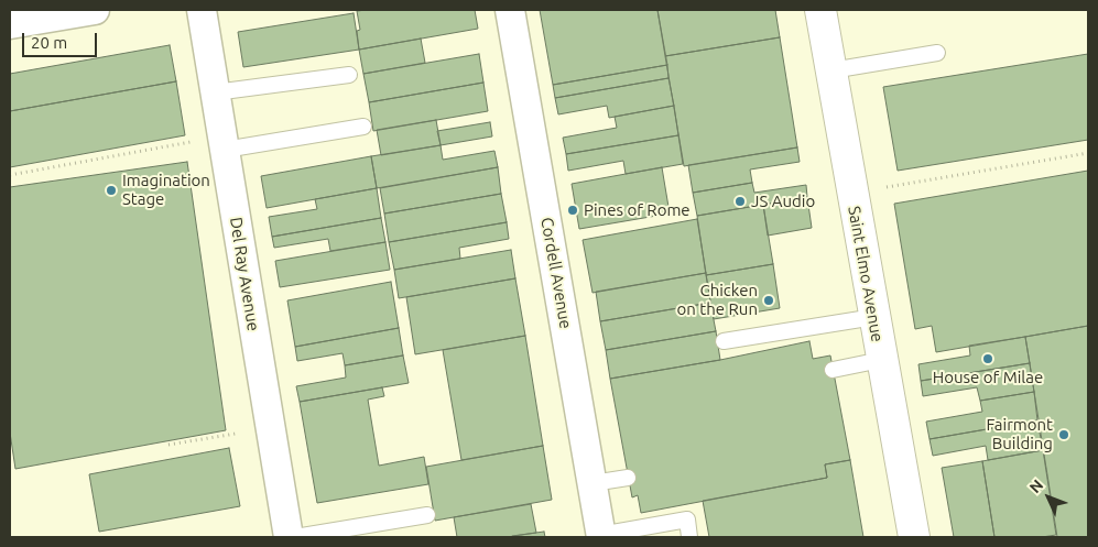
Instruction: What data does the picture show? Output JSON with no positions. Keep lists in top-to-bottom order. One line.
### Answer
{"streets":{"street":["Cordell Avenue","Del Ray Avenue","Saint Elmo Avenue"]},"places":["Imagination Stage","JS Audio","Pines of Rome","Chicken on the Run","House of Milae","Fairmont Building"],"scale_bar":"20 m","north":"top left"}
